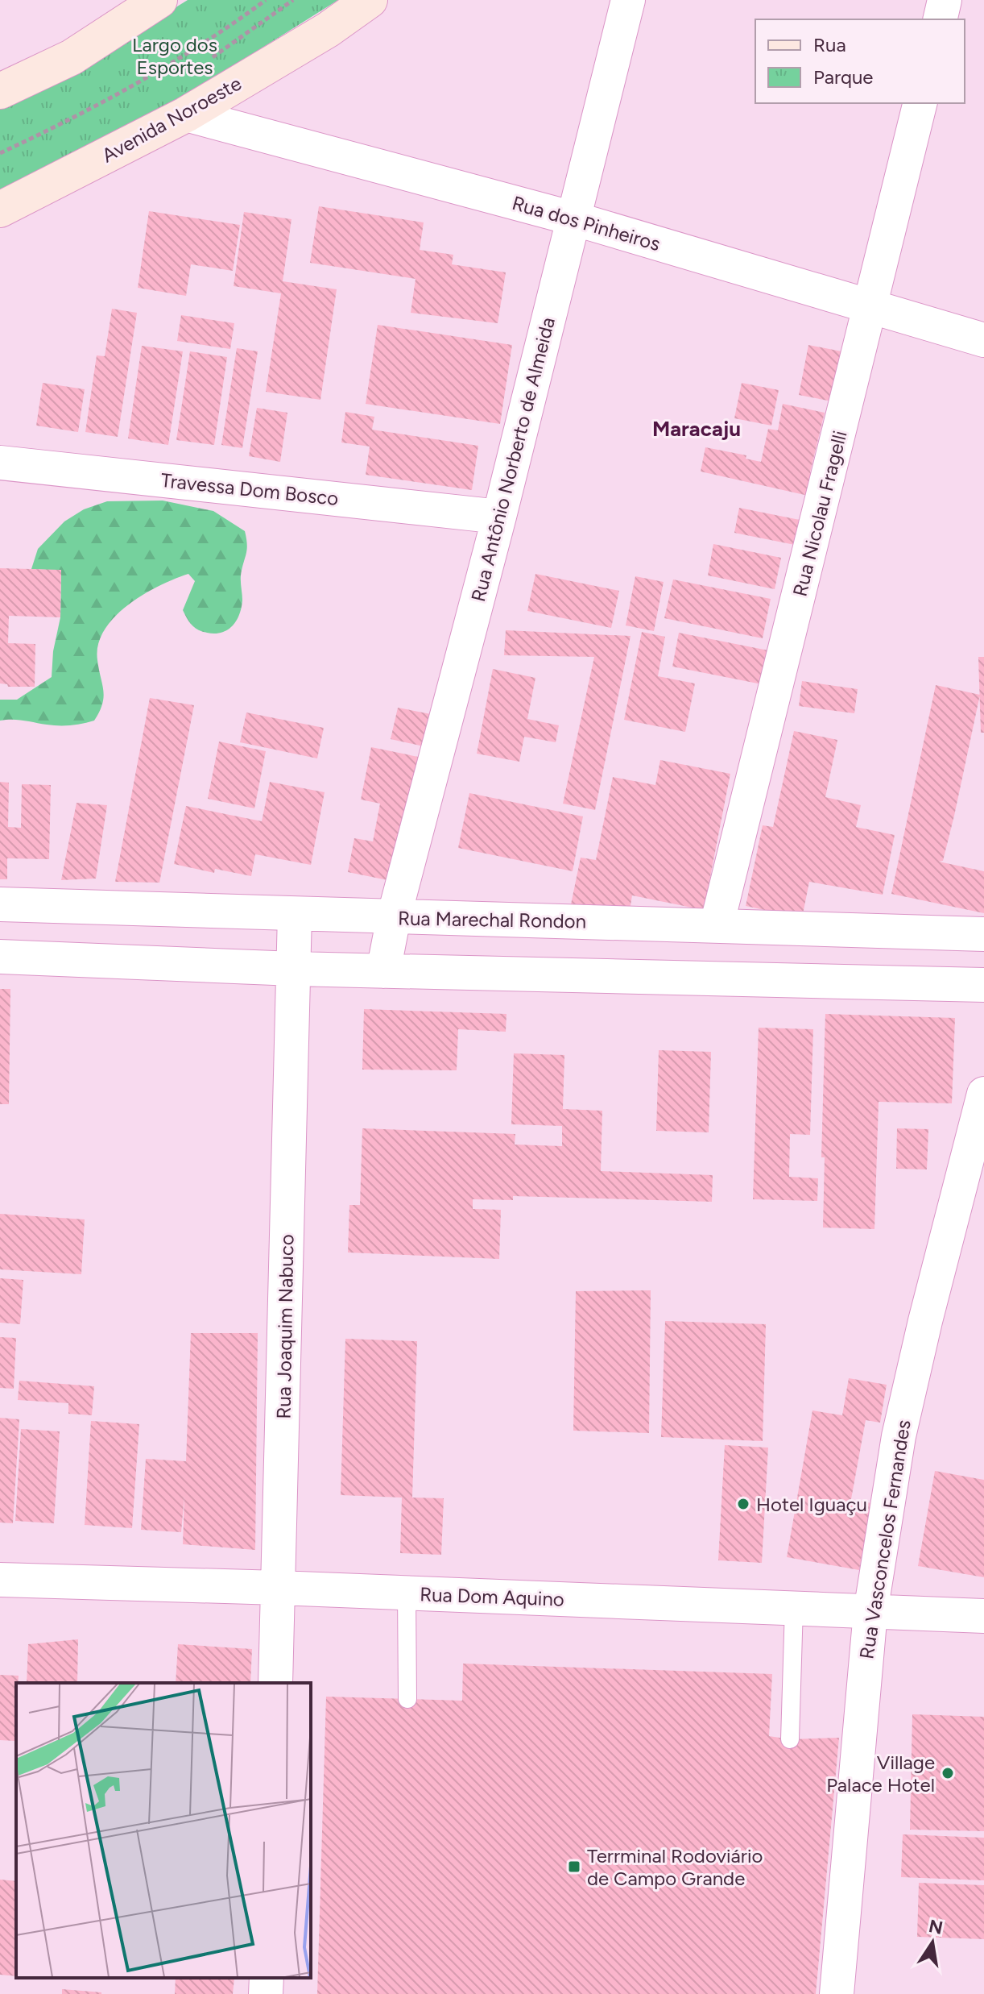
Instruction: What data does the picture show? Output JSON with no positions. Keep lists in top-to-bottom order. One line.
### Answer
{"streets":{"main road":["Avenida Noroeste"],"street":["Rua dos Pinheiros","Rua Antônio Norberto de Almeida","Travessa Dom Bosco","Rua Nicolau Fragelli","Rua Marechal Rondon","Rua Joaquim Nabuco","Rua Vasconcelos Fernandes","Rua Dom Aquino"]},"crossings":[["Avenida Noroeste","Rua dos Pinheiros"],["Rua dos Pinheiros","Rua Antônio Norberto de Almeida"],["Rua dos Pinheiros","Rua Nicolau Fragelli"],["Rua Antônio Norberto de Almeida","Travessa Dom Bosco"],["Rua Antônio Norberto de Almeida","Rua Marechal Rondon"],["Rua Nicolau Fragelli","Rua Marechal Rondon"],["Rua Marechal Rondon","Rua Joaquim Nabuco"],["Rua Joaquim Nabuco","Rua Dom Aquino"],["Rua Vasconcelos Fernandes","Rua Dom Aquino"]],"districts":["Maracaju"],"parks":["Largo dos Esportes"],"places":{"other":["Hotel Iguaçu","Village Palace Hotel"],"transit":["Terrminal Rodoviário de Campo Grande"]},"legend":["Rua","Parque"],"north":"top"}
